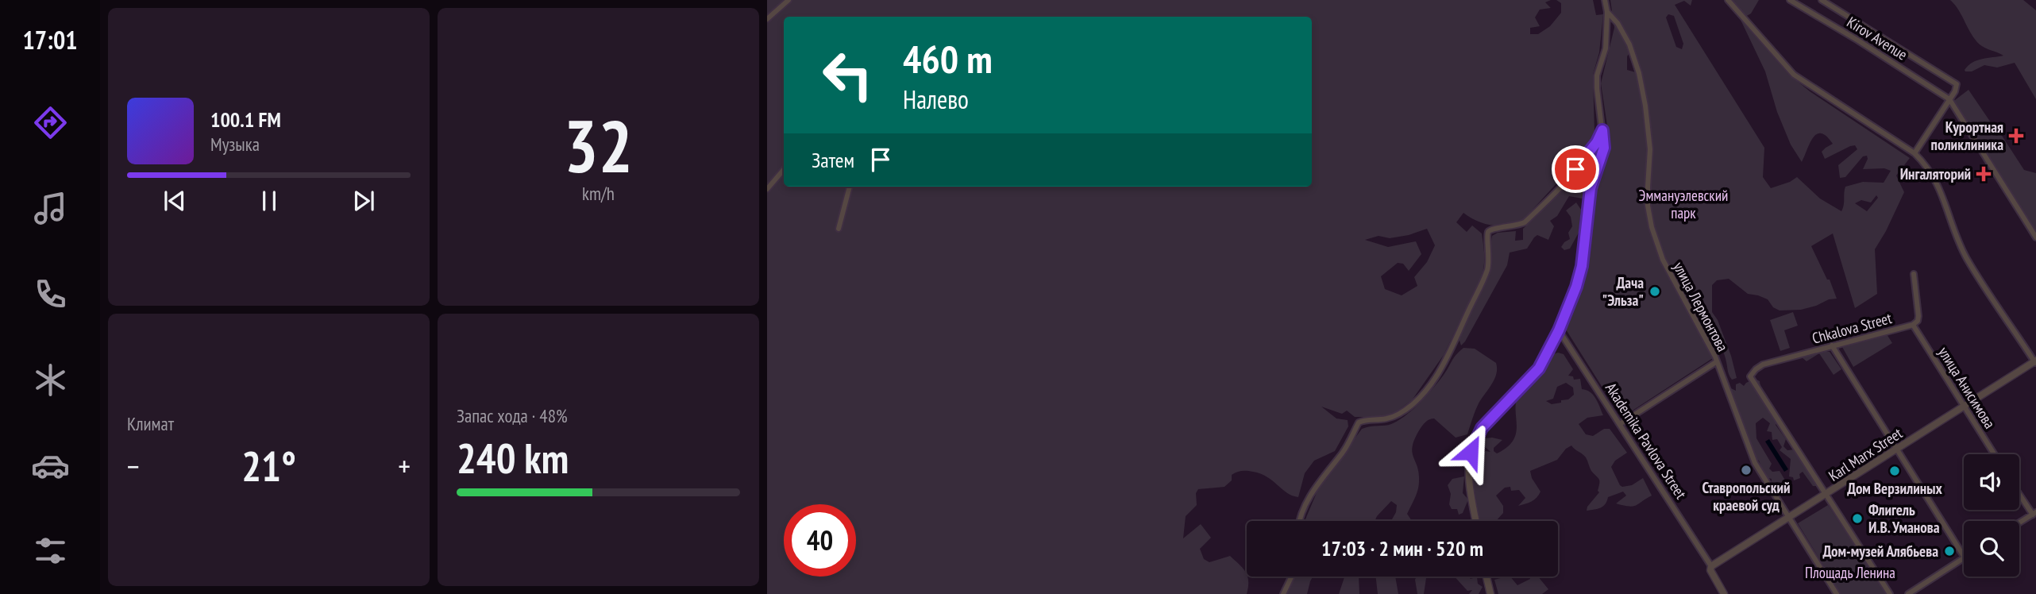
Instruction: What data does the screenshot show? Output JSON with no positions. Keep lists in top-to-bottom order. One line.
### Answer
{"streets":{"street":["Kirov Avenue","улица Лермонтова","Chkalova Street","улица Анисимова","Akademika Pavlova Street","Karl Marx Street"]},"crossings":[["улица Лермонтова","Karl Marx Street"],["Chkalova Street","улица Анисимова"],["Chkalova Street","Karl Marx Street"],["улица Анисимова","Karl Marx Street"],["Akademika Pavlova Street","Karl Marx Street"]],"parks":["Эммануэлевский парк","Площадь Ленина"],"places":{"health":["Курортная поликлиника","Ингаляторий"],"other":["Дача \"Эльза\"","Ставропольский краевой суд","Дом Верзилиных","Флигель И.В. Уманова","Дом-музей Алябьева"]},"page":{"tabs":"17:01","tile":[["32","km/h"],"Климат",["Запас хода · 48%","240 km"]],"turn":["460 m","Налево"],"song":["100.1 FM","Музыка"],"then":"Затем","heat":["−","21°","+"],"limit":"40","trip":"17:03 · 2 мин · 520 m"}}
